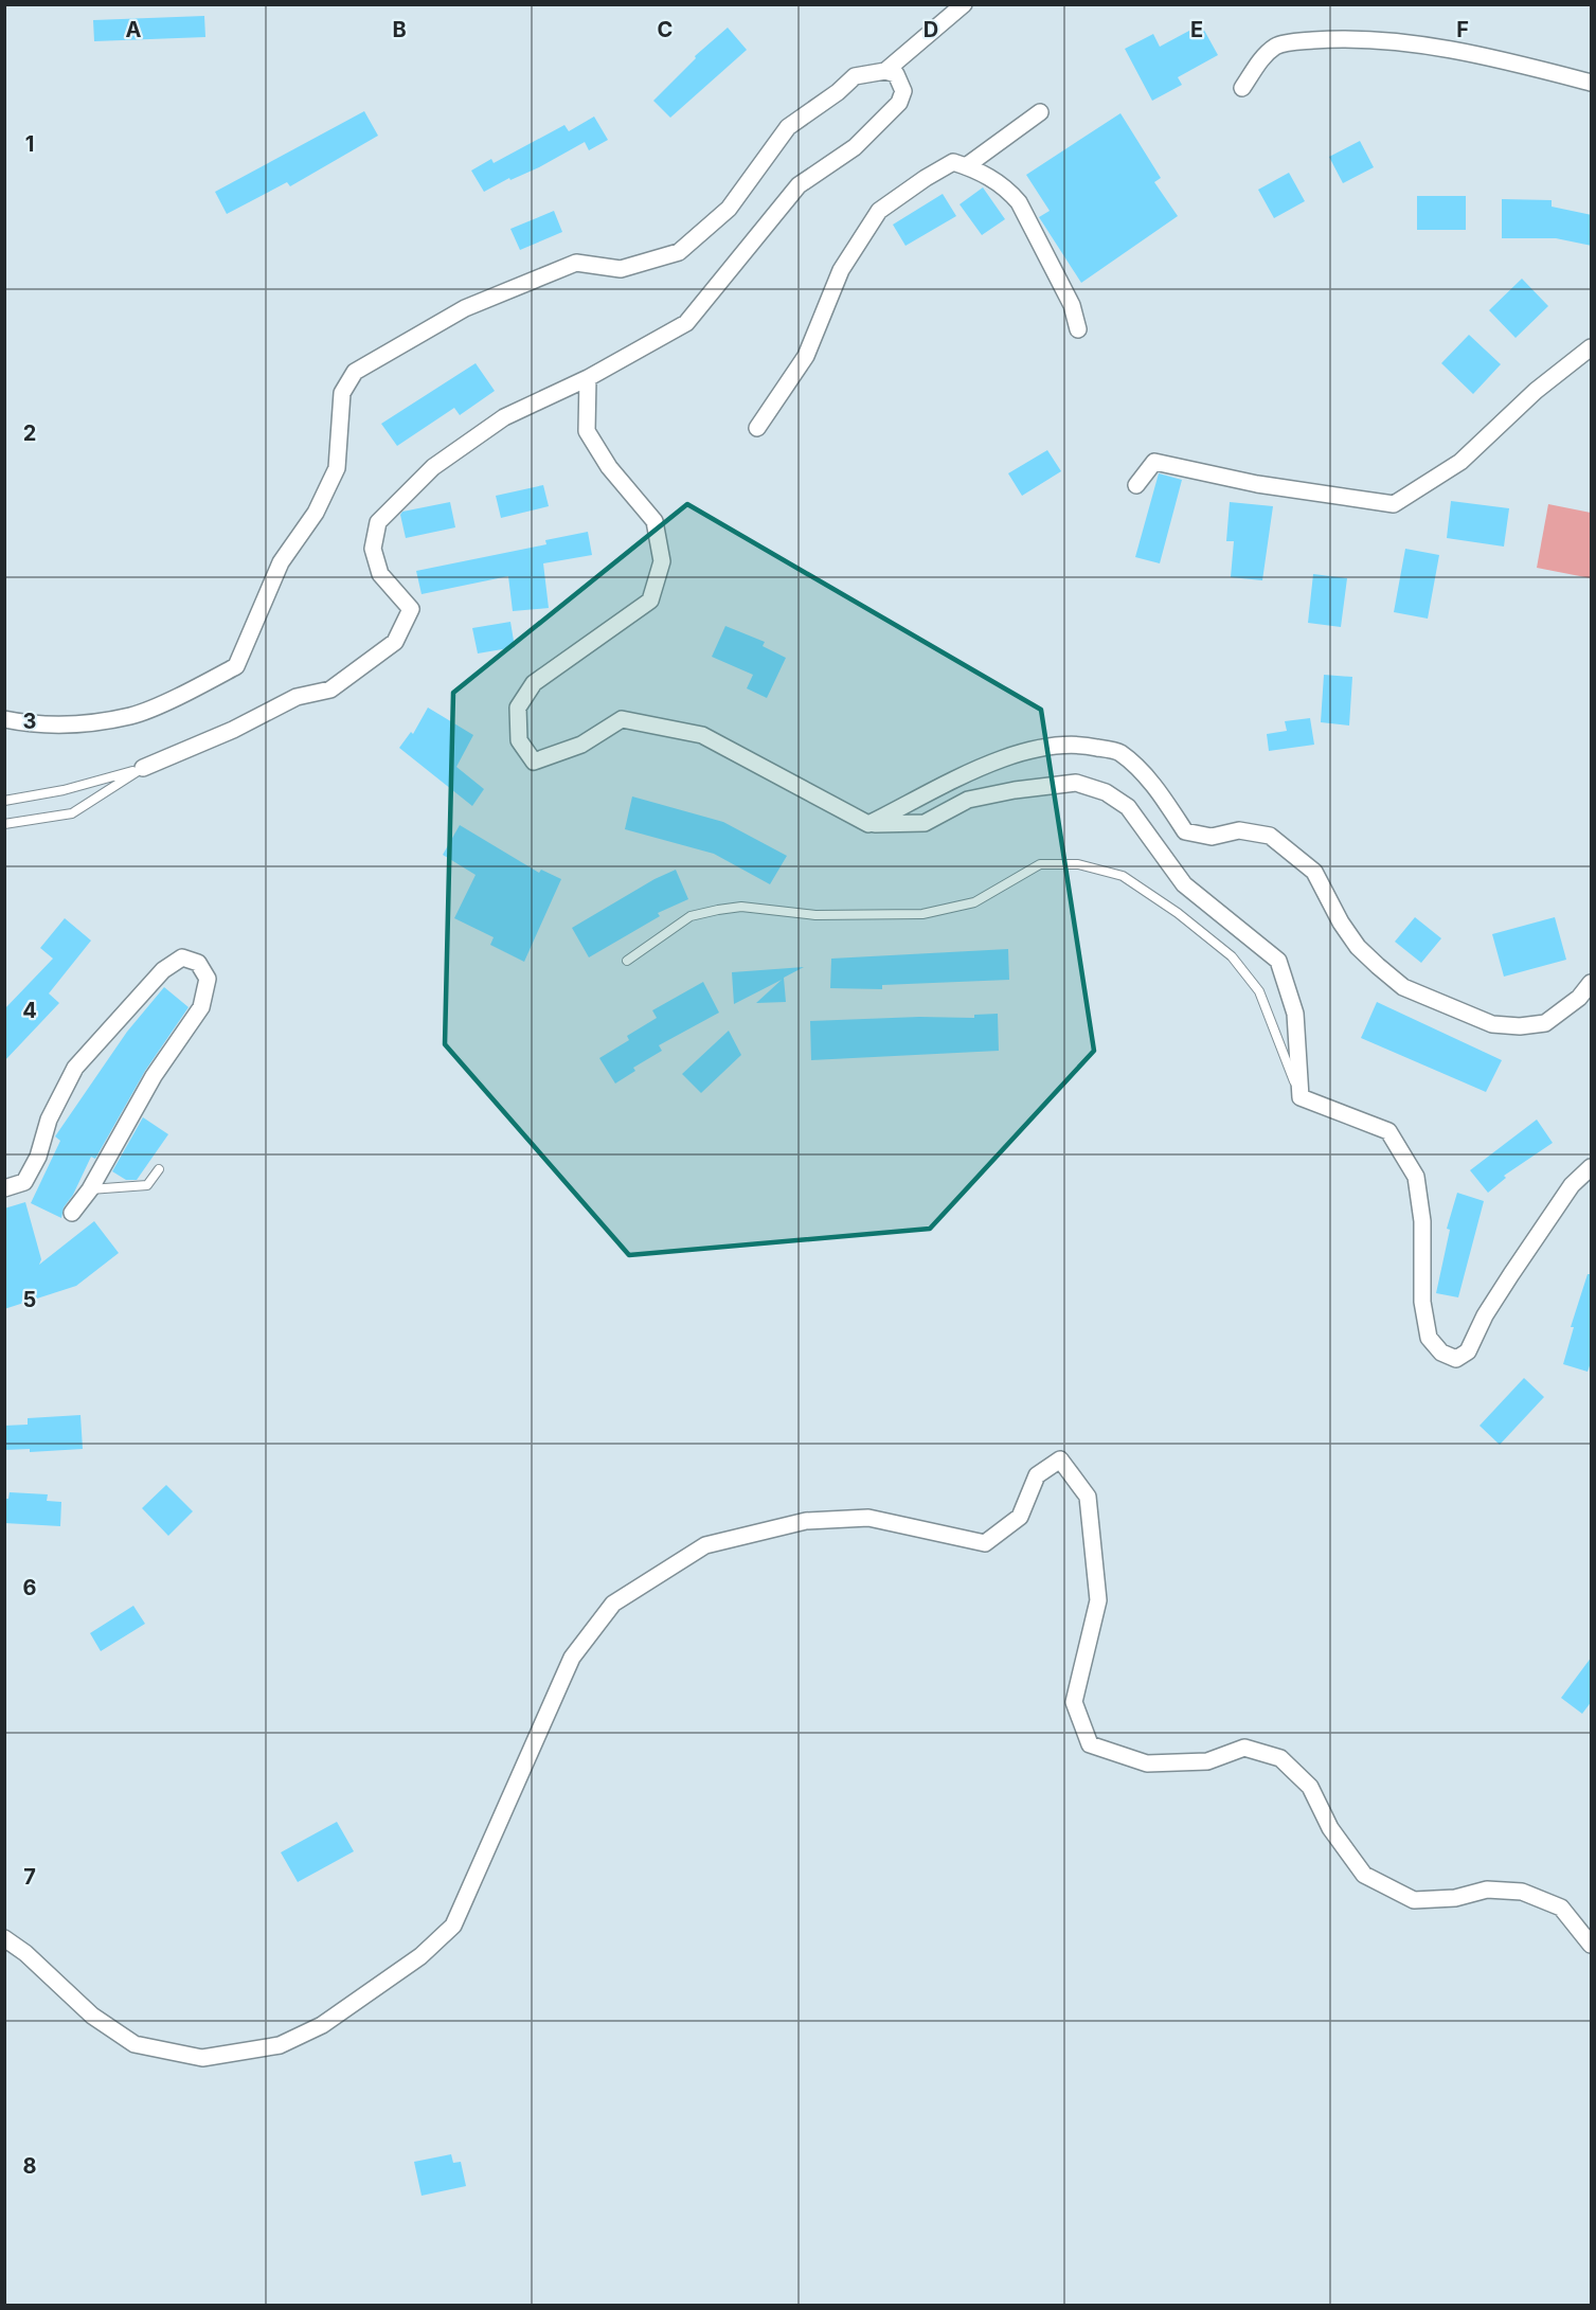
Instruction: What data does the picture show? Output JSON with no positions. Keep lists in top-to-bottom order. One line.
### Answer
{"grid":{"columns":["A","B","C","D","E","F"],"rows":["1","2","3","4","5","6","7","8"]}}
